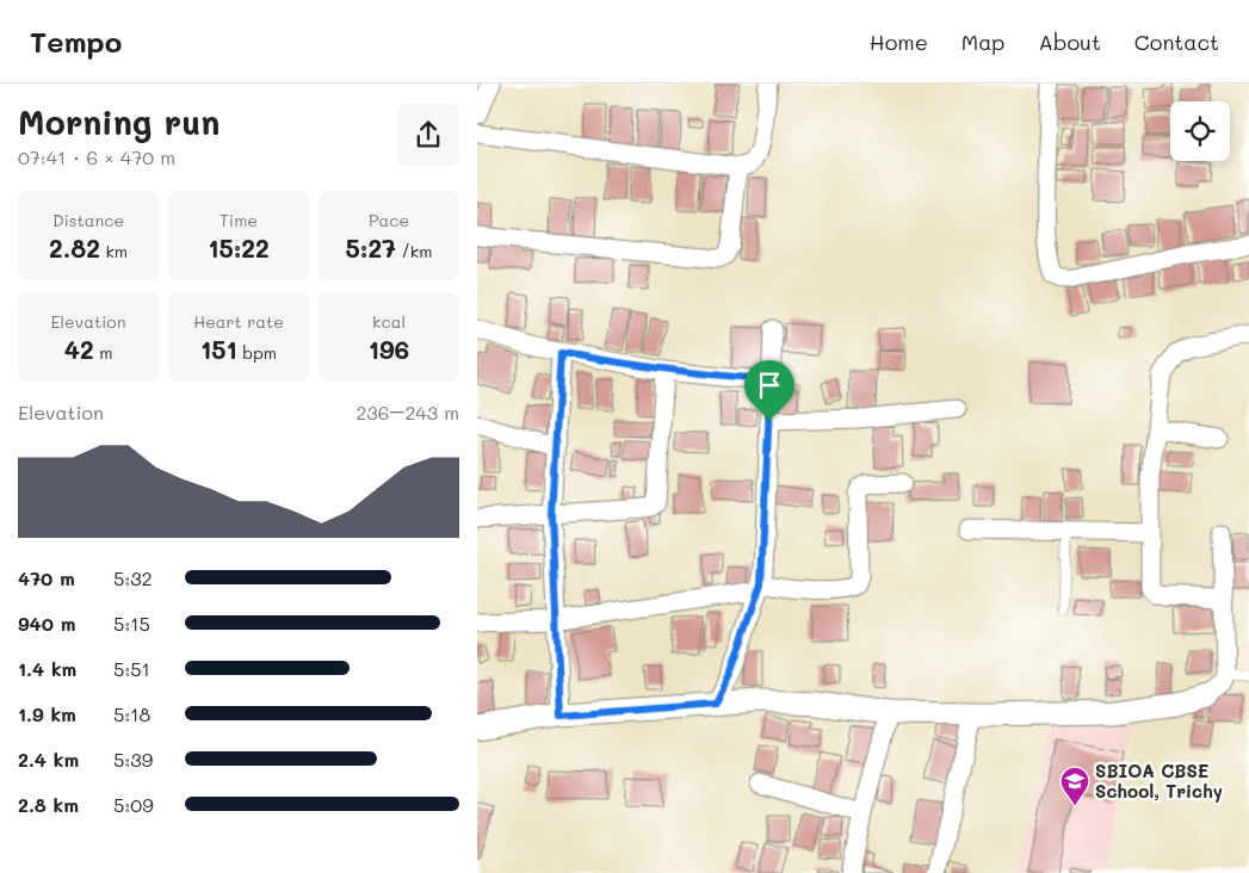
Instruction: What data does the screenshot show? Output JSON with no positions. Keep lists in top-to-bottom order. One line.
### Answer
{"places":{"school or university":["SBIOA CBSE School, Trichy"]},"page":{"header":"Tempo","nav":["Home","Map","About","Contact"],"heading":["Morning run","07:41 · 6 × 470 m"],"stats":[["Distance","2.82 km"],["Time","15:22"],["Pace","5:27 /km"],["Elevation","42 m"],["Heart rate","151 bpm"],["kcal","196"]],"chart":["Elevation","236–243 m"],"list":[{"name":"470 m","note":"5:32"},{"name":"940 m","note":"5:15"},{"name":"1.4 km","note":"5:51"},{"name":"1.9 km","note":"5:18"},{"name":"2.4 km","note":"5:39"},{"name":"2.8 km","note":"5:09"}]}}
